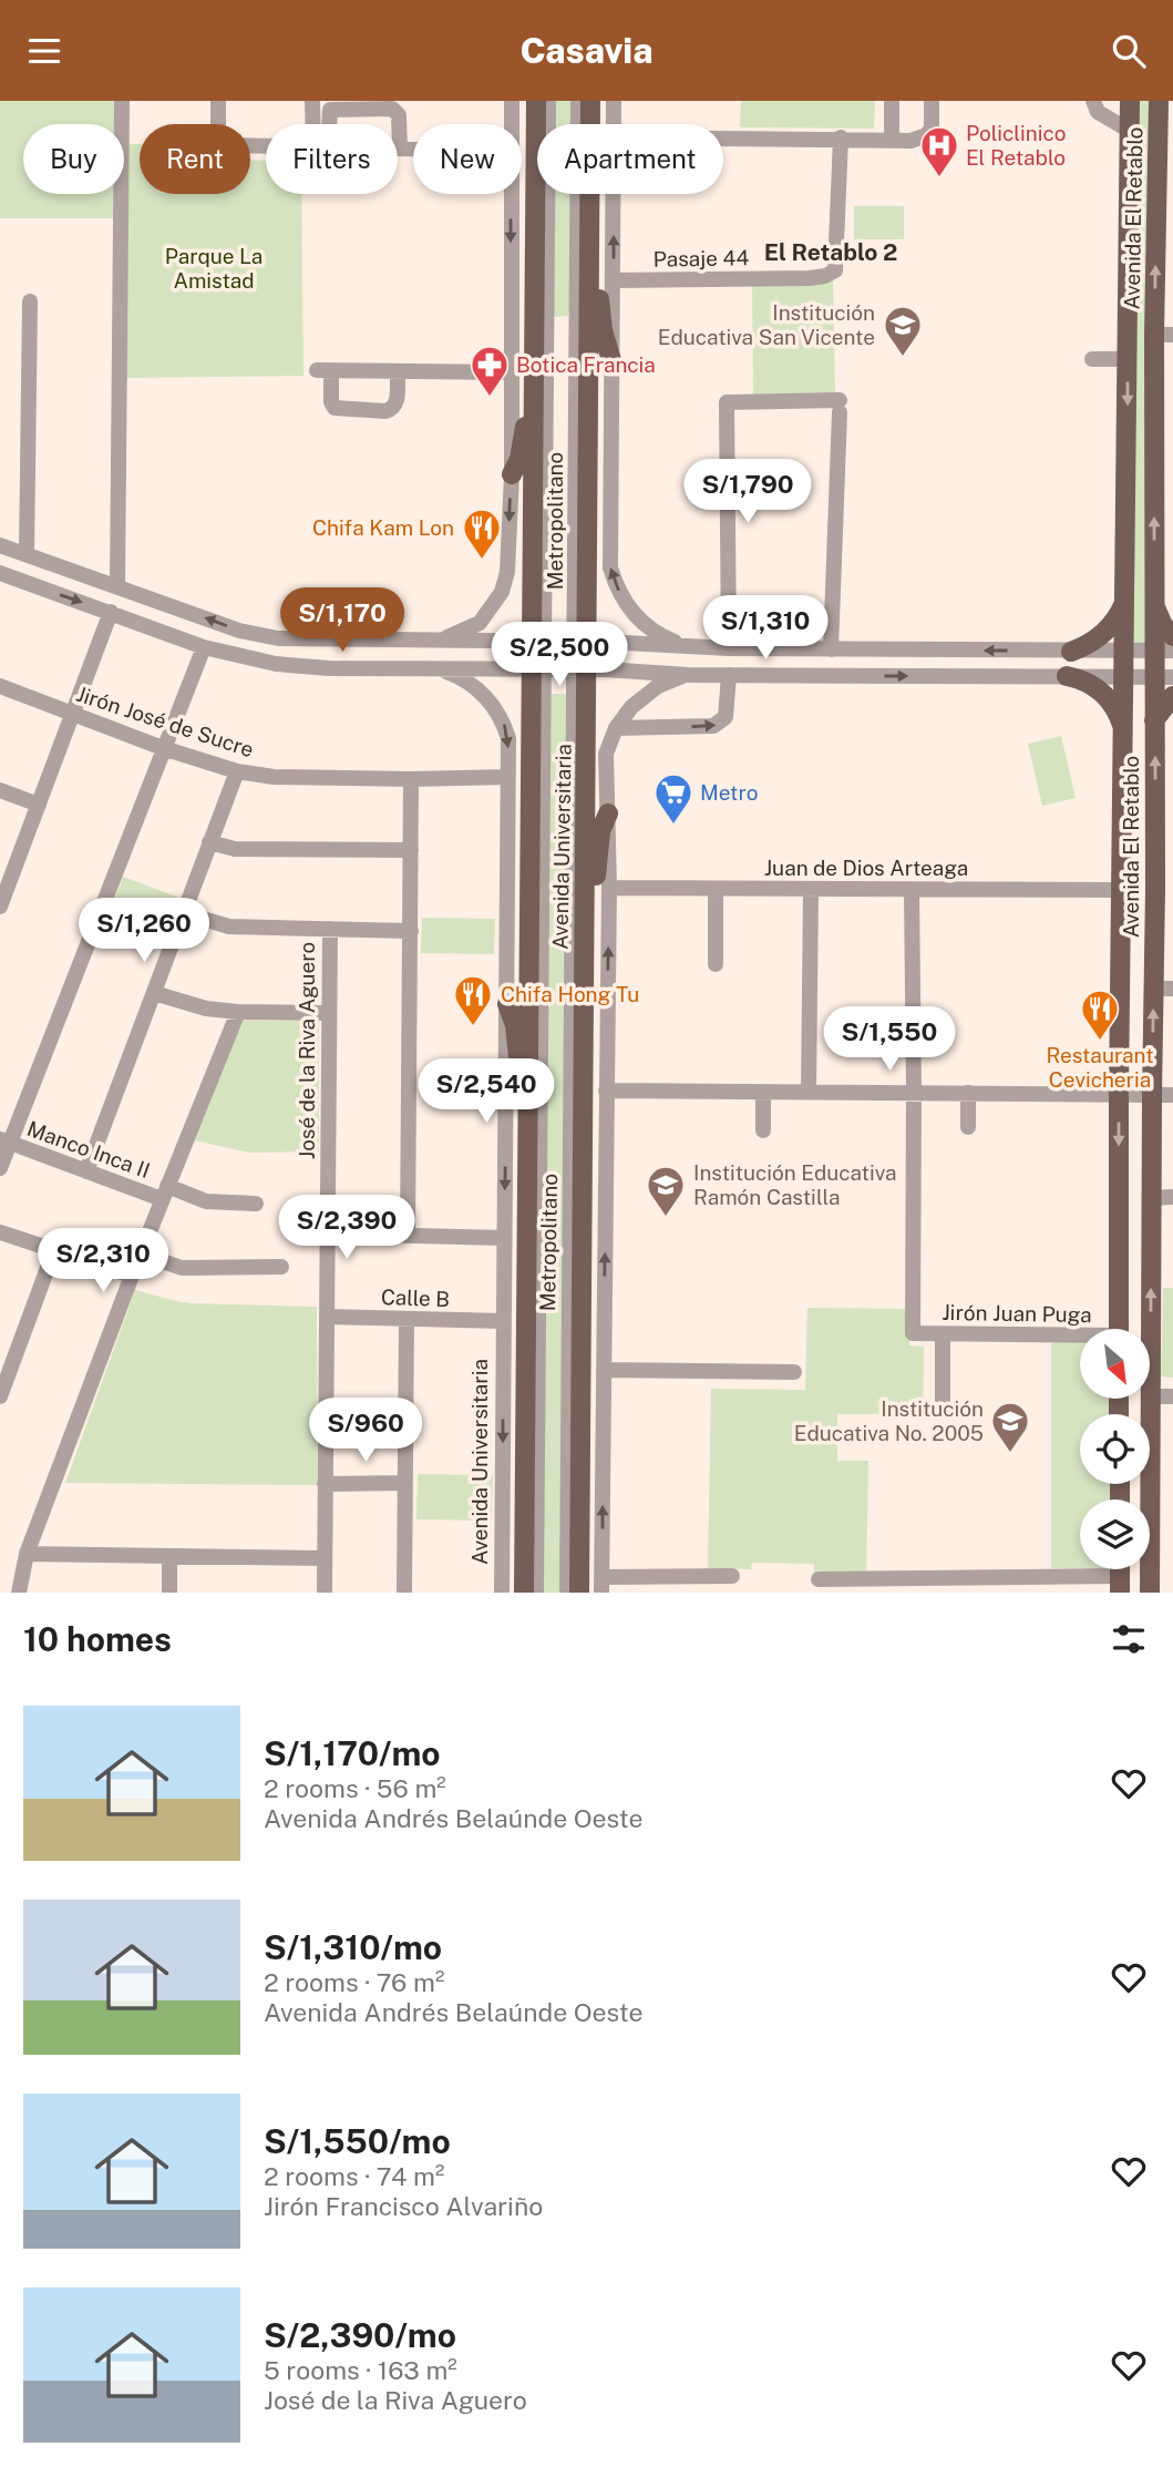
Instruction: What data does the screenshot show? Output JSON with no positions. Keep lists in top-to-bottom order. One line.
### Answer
{"streets":{"main road":["Avenida El Retablo","Avenida Universitaria"],"street":["Pasaje 44","Metropolitano","Jirón José de Sucre","Juan de Dios Arteaga","José de la Riva Aguero","Manco Inca II","Calle B","Jirón Juan Puga"]},"crossings":[["Avenida El Retablo","Juan de Dios Arteaga"],["Metropolitano","Avenida Universitaria"],["Jirón José de Sucre","Avenida Universitaria"],["Avenida Universitaria","Juan de Dios Arteaga"],["Avenida Universitaria","Calle B"],["José de la Riva Aguero","Calle B"]],"districts":["El Retablo 2"],"parks":["Parque La Amistad"],"places":{"hospital":["Policlinico El Retablo"],"school or university":["Institución Educativa San Vicente","Institución Educativa Ramón Castilla","Institución Educativa No. 2005"],"pharmacy":["Botica Francia"],"restaurant":["Chifa Kam Lon","Chifa Hong Tu","Restaurant Cevicheria"],"supermarket":["Metro"]},"north":"bottom right","page":{"header":"Casavia","chip":["Buy","Rent","Filters","New","Apartment"],"price":["S/1,790","S/1,170","S/1,310","S/2,500","S/1,260","S/1,550","S/2,540","S/2,390","S/2,310","S/960"],"heading":"10 homes","list":[{"name":"S/1,170/mo","note":"2 rooms · 56 m² · Avenida Andrés Belaúnde Oeste"},{"name":"S/1,310/mo","note":"2 rooms · 76 m² · Avenida Andrés Belaúnde Oeste"},{"name":"S/1,550/mo","note":"2 rooms · 74 m² · Jirón Francisco Alvariño"},{"name":"S/2,390/mo","note":"5 rooms · 163 m² · José de la Riva Aguero"}]}}
